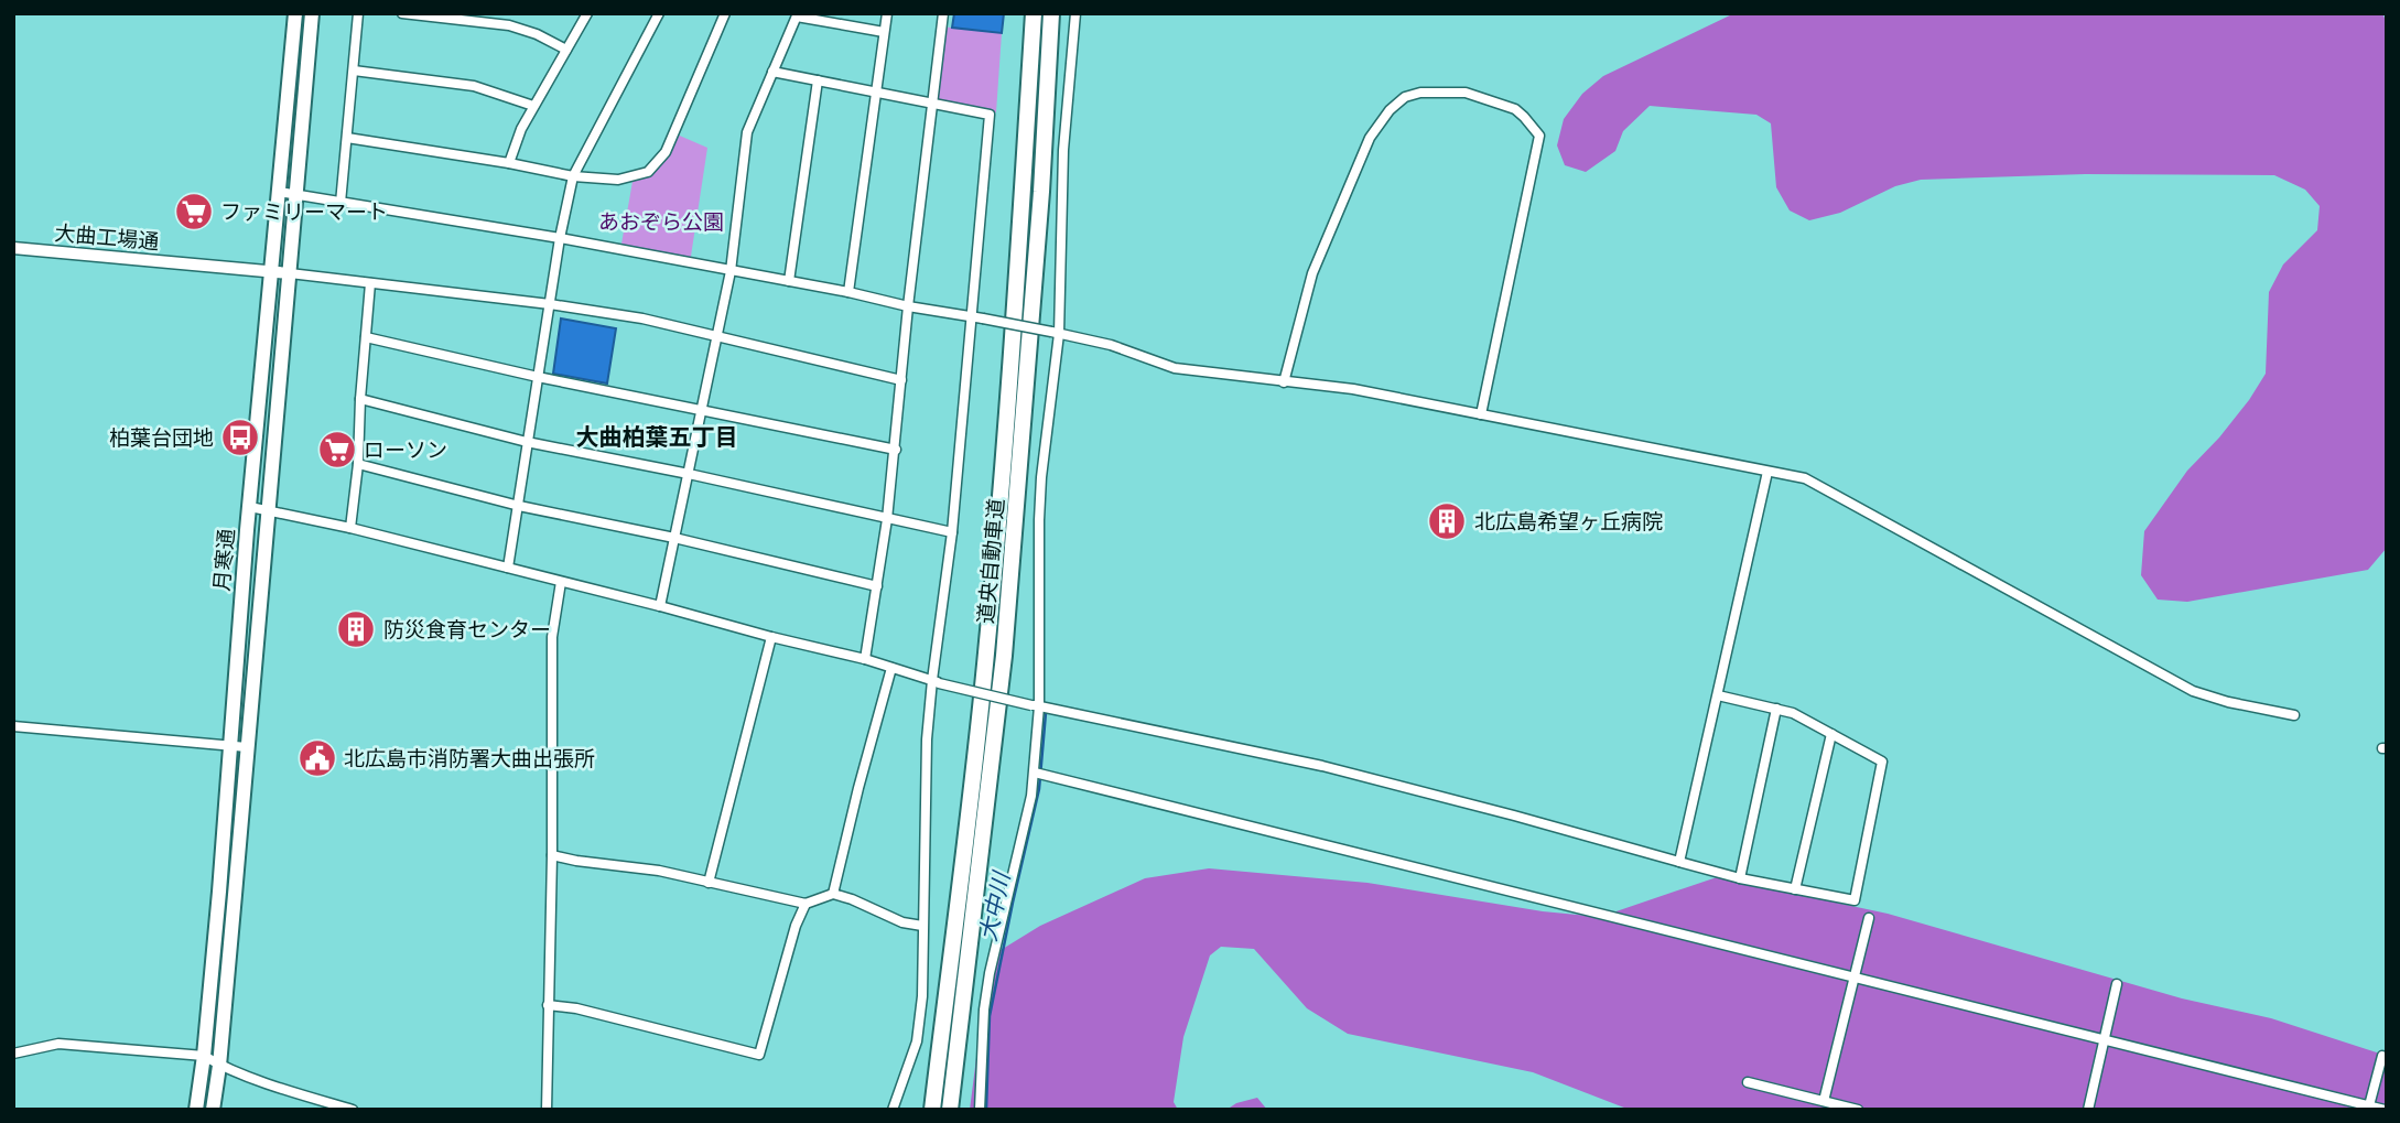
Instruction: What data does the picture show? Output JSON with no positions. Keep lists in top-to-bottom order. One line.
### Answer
{"streets":{"highway":["月寒通","道央自動車道"],"street":["大曲工場通"]},"crossings":[["大曲工場通","月寒通"]],"districts":["大曲柏葉五丁目"],"water":["大中川"],"parks":["あおぞら公園"],"places":{"supermarket":["ファミリーマート","ローソン"],"bus stop":["柏葉台団地"],"building":["北広島希望ヶ丘病院","防災食育センター"],"public building":["北広島市消防署大曲出張所"]}}
